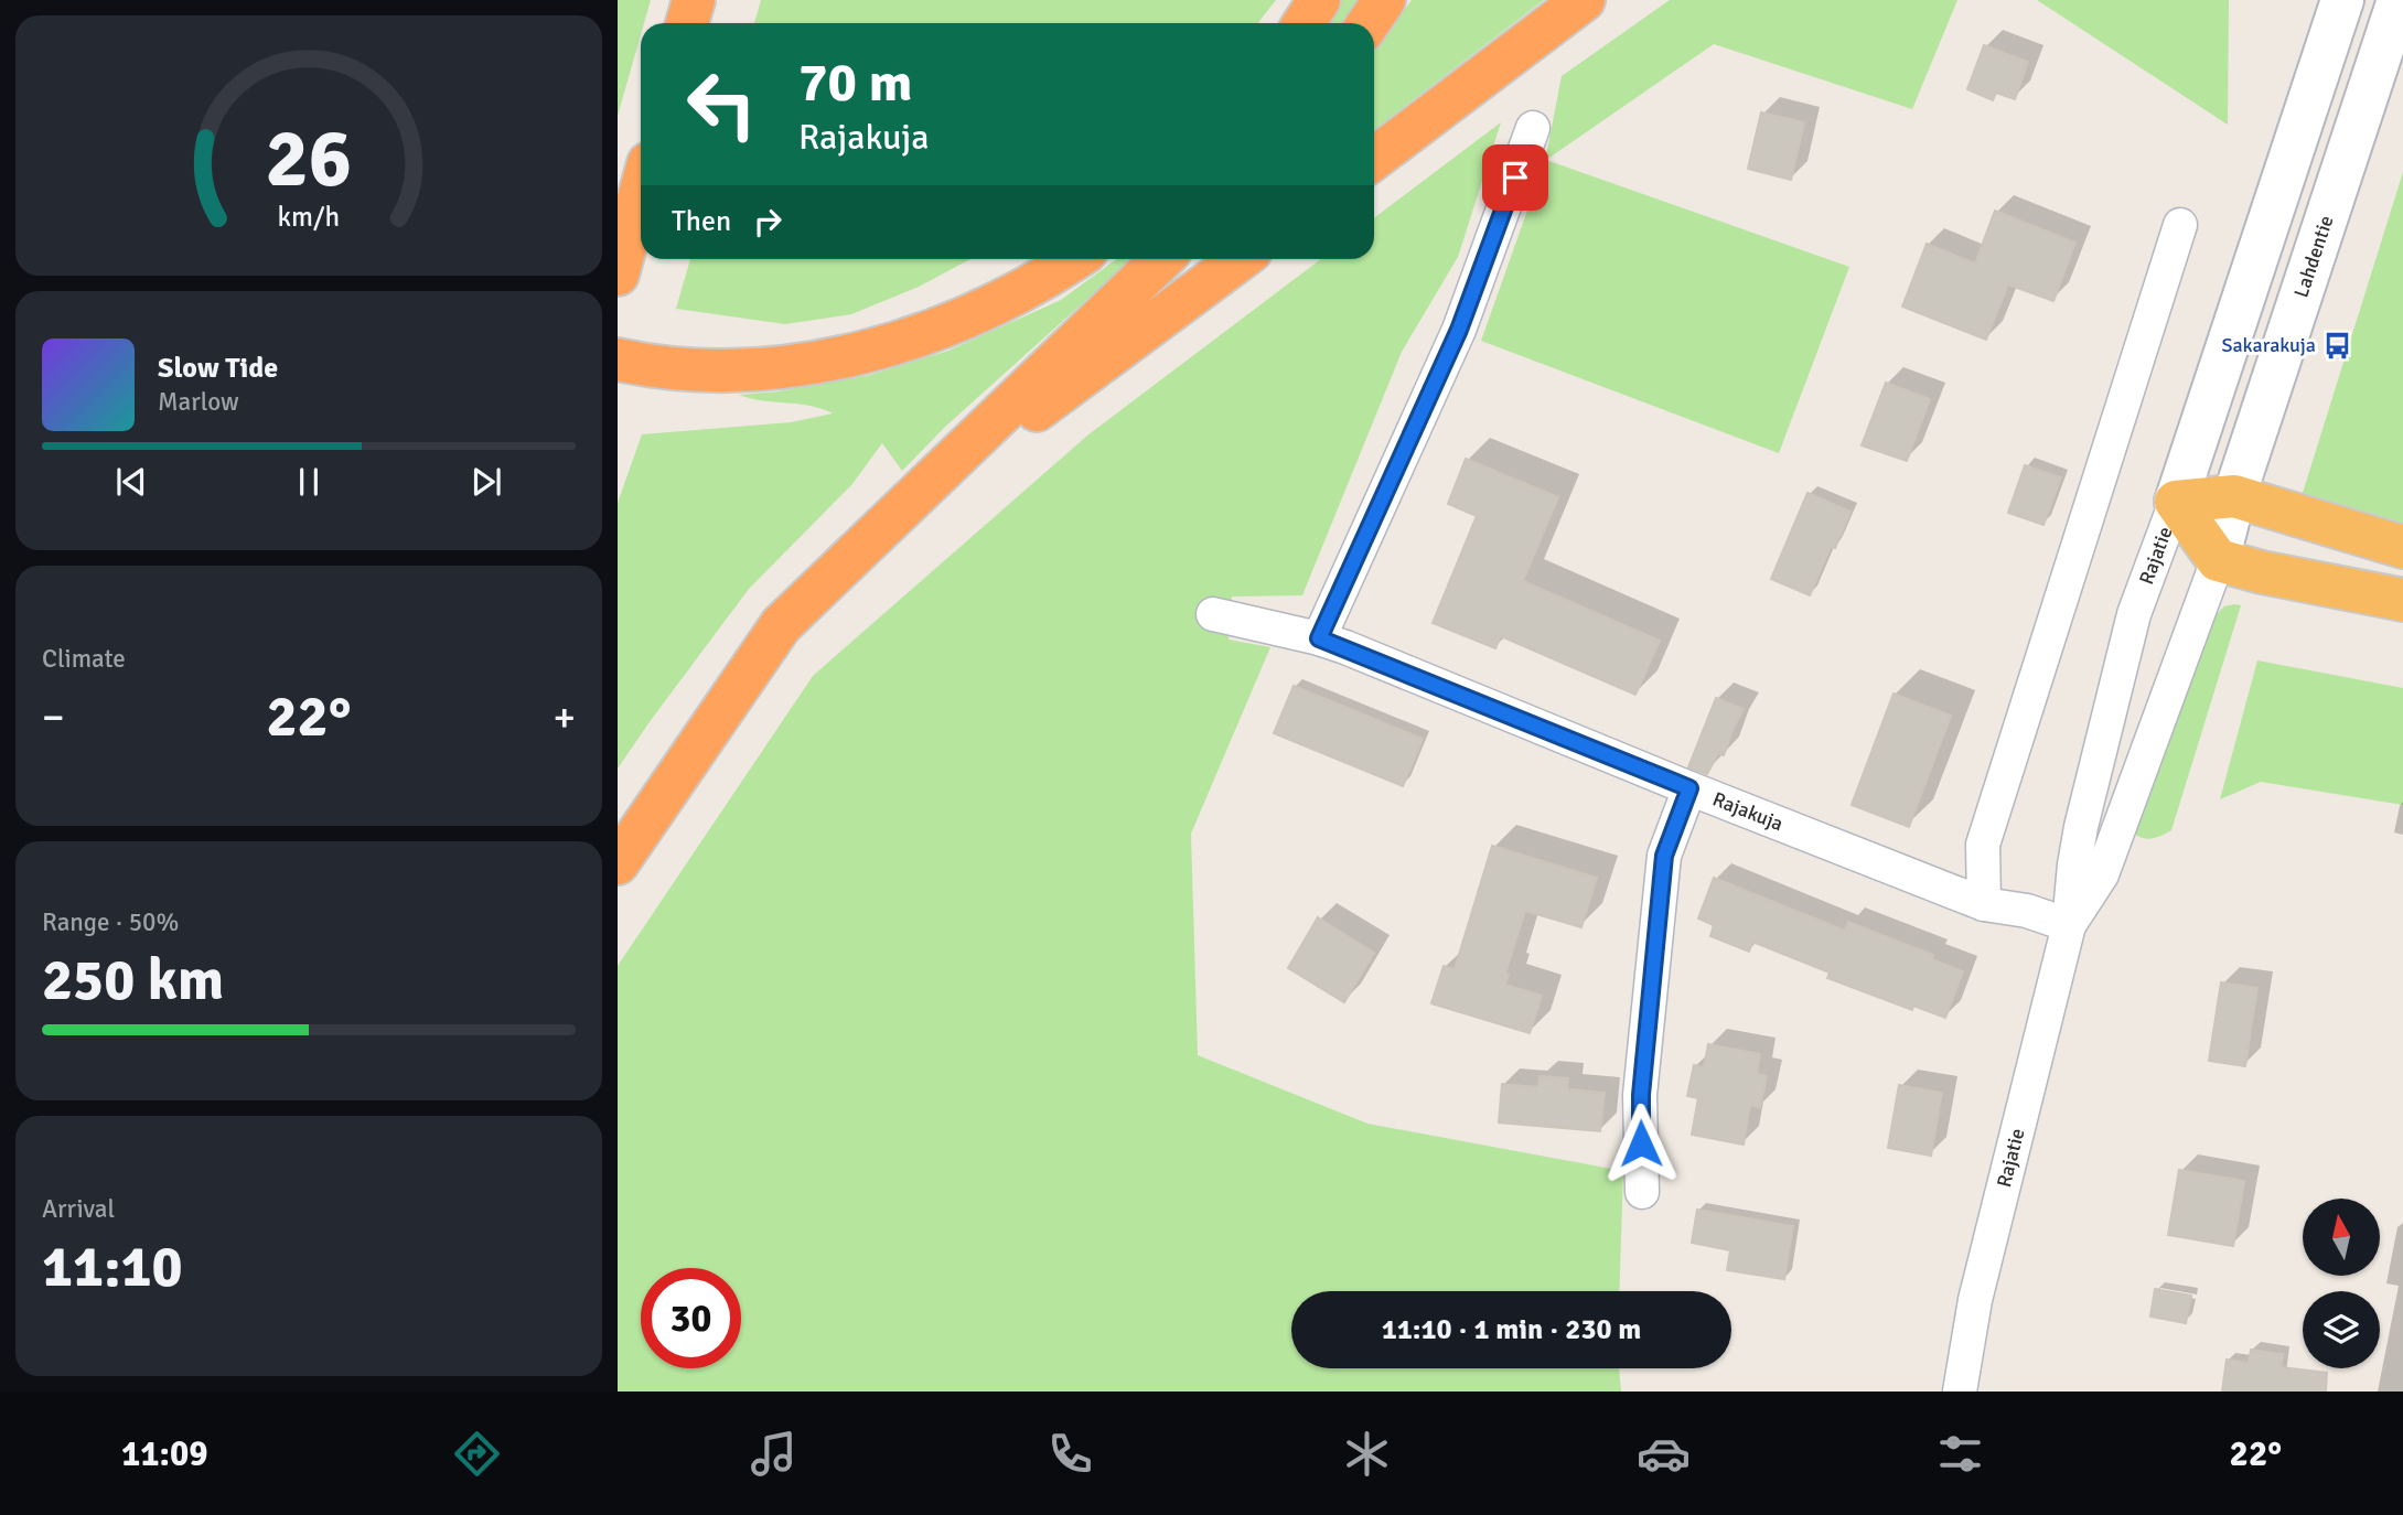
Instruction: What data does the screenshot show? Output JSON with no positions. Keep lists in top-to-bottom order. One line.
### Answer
{"streets":{"main road":["Lahdentie"],"street":["Rajatie","Rajakuja"]},"crossings":[["Lahdentie","Rajatie"],["Rajatie","Rajakuja"]],"places":{"bus stop":["Sakarakuja"]},"north":"top","page":{"turn":["70 m","Rajakuja"],"then":"Then","song":["Slow Tide","Marlow"],"tile":["Climate",["Range · 50%","250 km"],["Arrival","11:10"]],"heat":["−","22°","+"],"limit":"30","trip":"11:10 · 1 min · 230 m","tabs":["11:09","22°"],"gauge":["26","km/h"]}}
